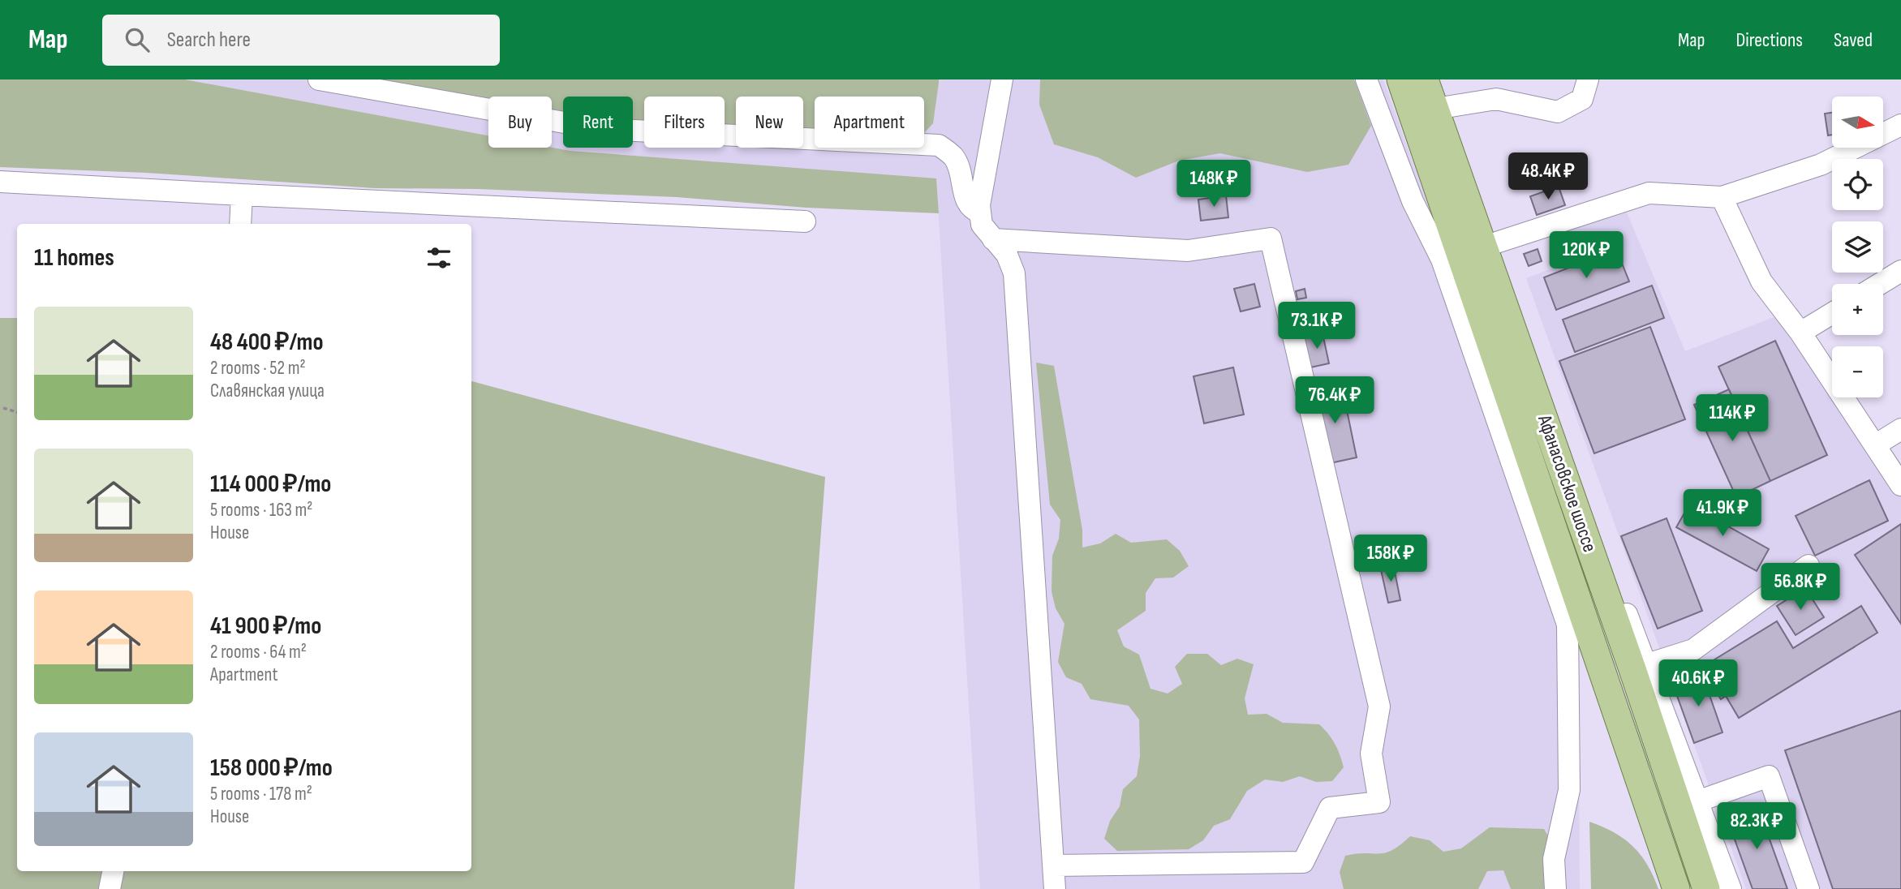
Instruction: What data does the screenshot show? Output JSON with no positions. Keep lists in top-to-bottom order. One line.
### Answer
{"streets":{"main road":["Афанасовское шоссе"]},"north":"right","page":{"header":"Map","search":"Search here","nav":["Map","Directions","Saved"],"map_buttons":["+","−"],"chip":["Buy","Rent","Filters","New","Apartment"],"price":["48.4K ₽","148K ₽","120K ₽","73.1K ₽","76.4K ₽","114K ₽","41.9K ₽","158K ₽","56.8K ₽","40.6K ₽","82.3K ₽"],"heading":"11 homes","list":[{"name":"48 400 ₽/mo","note":"2 rooms · 52 m² · Славянская улица"},{"name":"114 000 ₽/mo","note":"5 rooms · 163 m² · House"},{"name":"41 900 ₽/mo","note":"2 rooms · 64 m² · Apartment"},{"name":"158 000 ₽/mo","note":"5 rooms · 178 m² · House"}]}}
